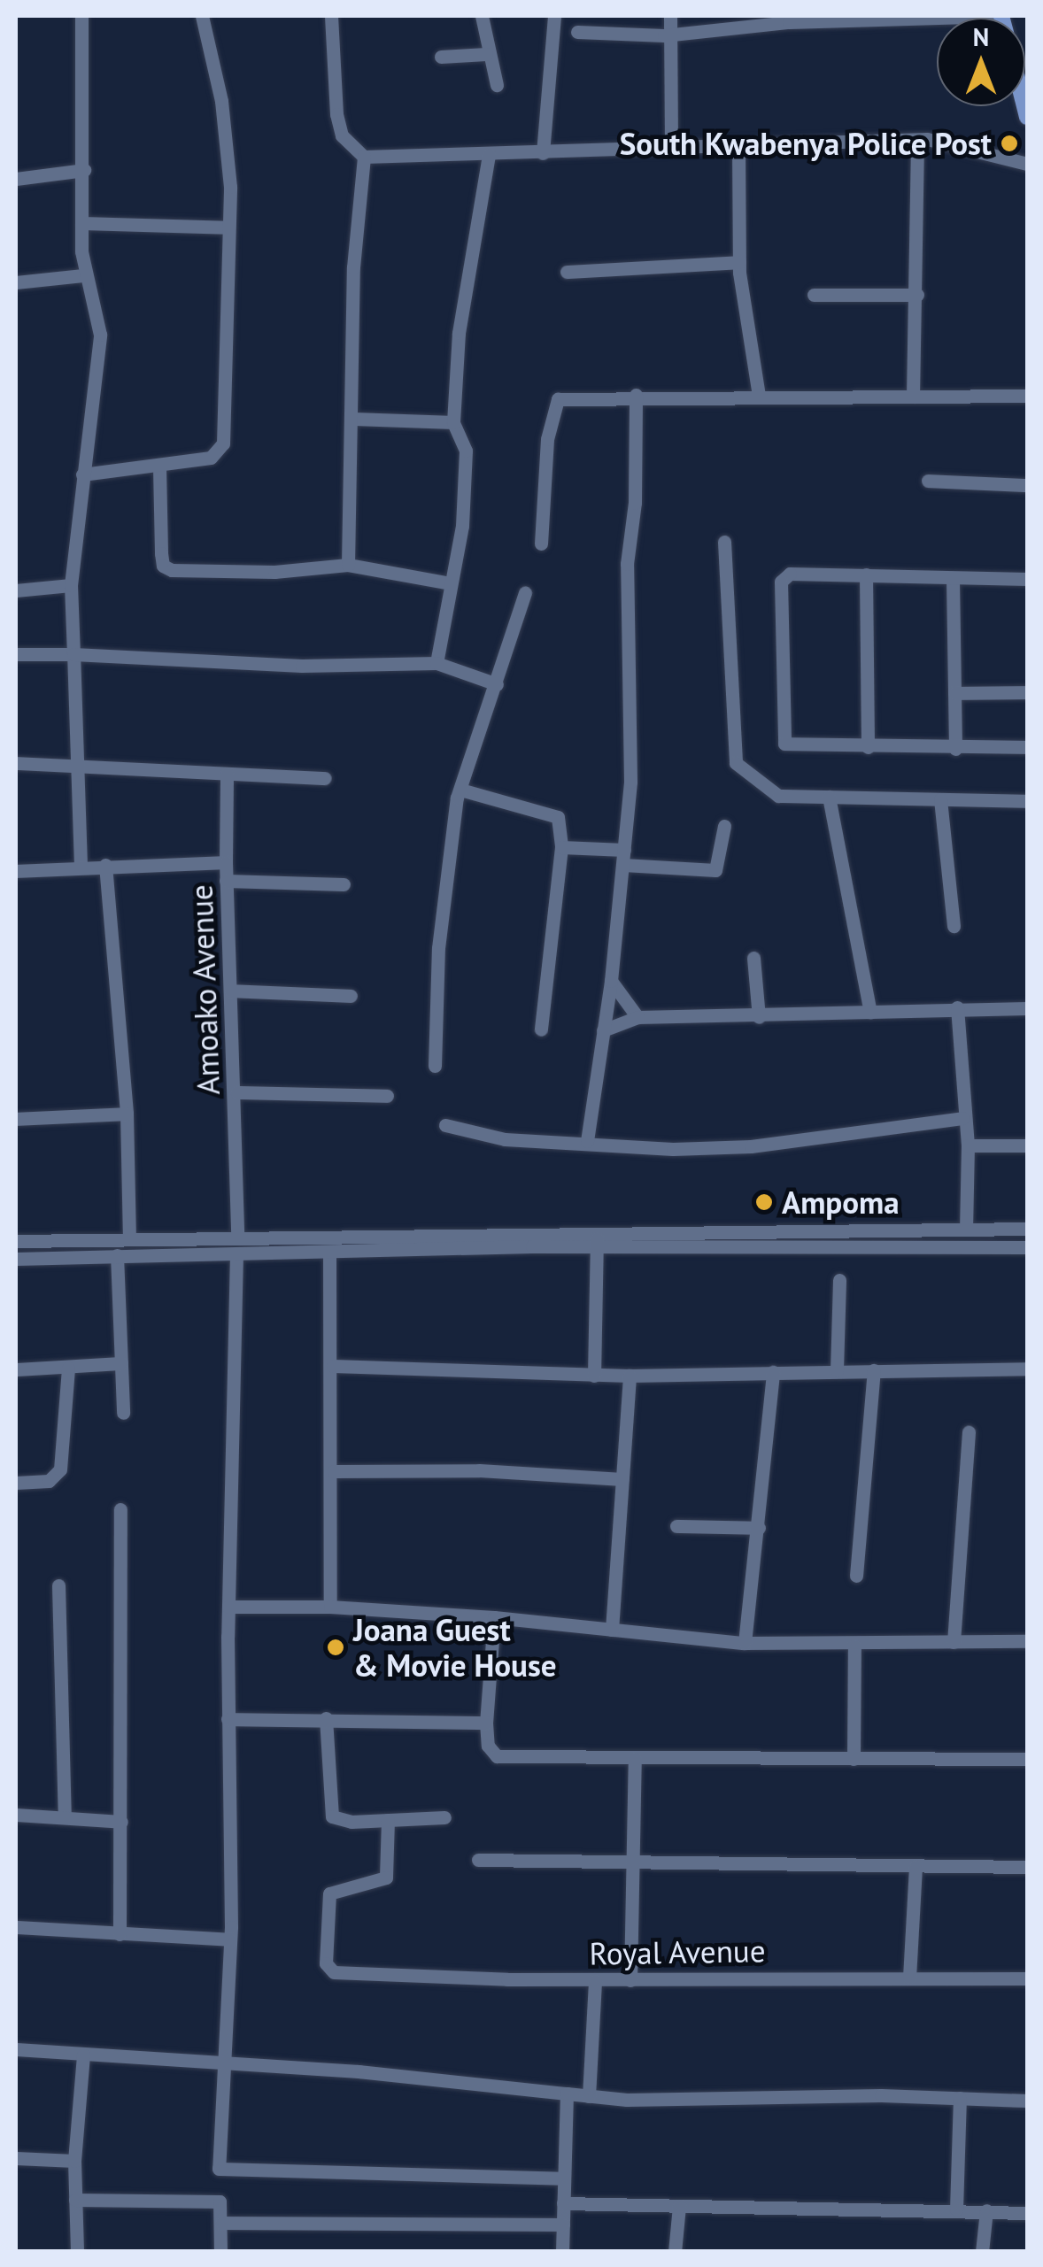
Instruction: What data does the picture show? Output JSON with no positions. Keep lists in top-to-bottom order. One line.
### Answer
{"streets":{"street":["Amoako Avenue","Royal Avenue"]},"places":["South Kwabenya Police Post","Ampoma","Joana Guest & Movie House"],"north":"top"}
